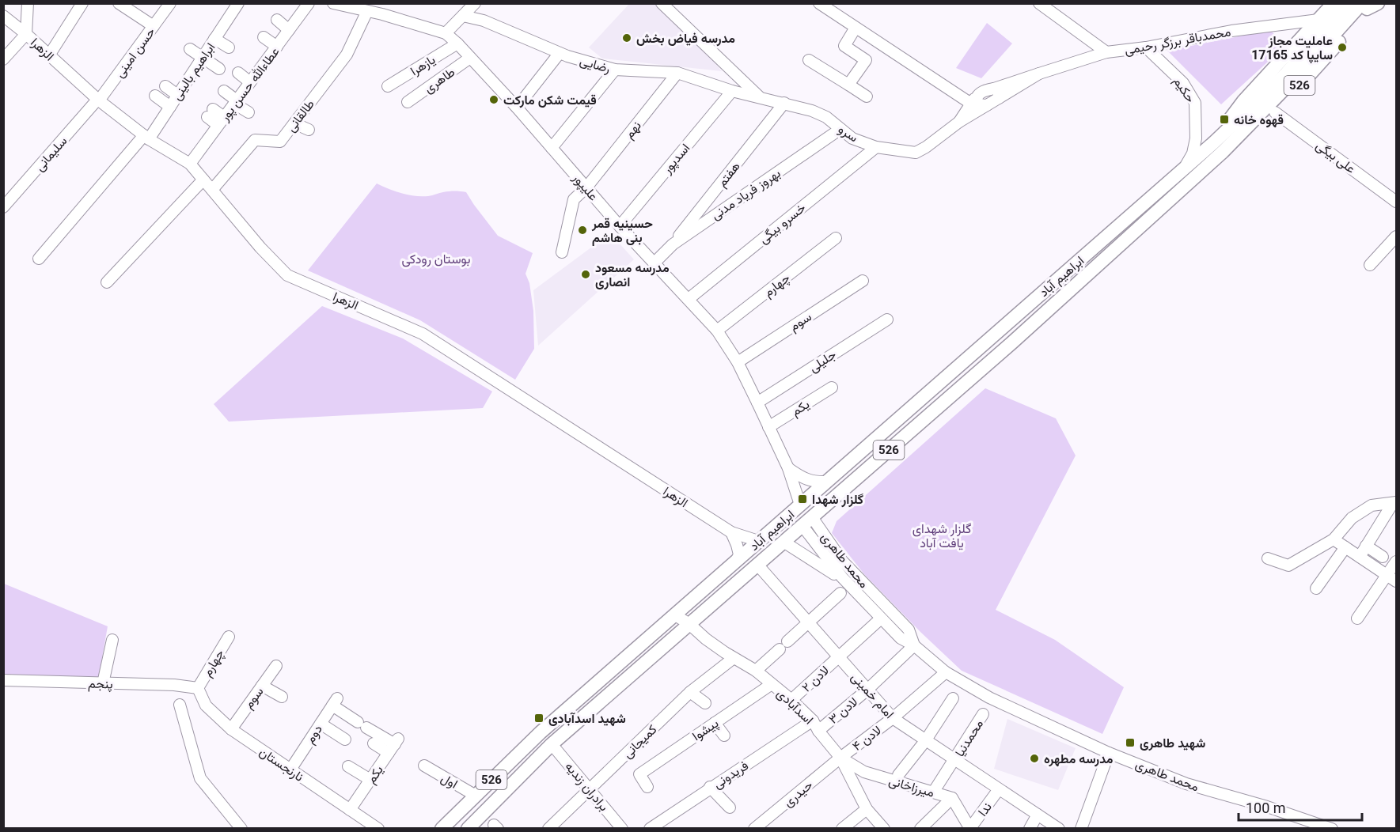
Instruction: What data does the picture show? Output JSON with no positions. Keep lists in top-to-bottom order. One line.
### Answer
{"streets":{"main road":["526","ابراهیم آباد"],"street":["محمدباقر برزگر رحیمی","الزهرا","حسن امینی","رضایی","یازهرا","ابراهیم بالینی","طاهری","عطاءالله حسن پور","حکیم","طالقانی","نهم","سرو","سلیمانی","علی بیگی","اسدپور","هفتم","علیپور","بهروز فریاد مدنی","خسرو بیگی","چهارم","سوم","جلیلی","یکم","محمد طاهری","لادن ۲","پنجم","امام خمینی","اسدآبادی","لادن ۳","پیشوا","دوم","لادن ۴","محمدنیا","کمیجانی","نارنجستان","فریدونی","اول","برادران زندیه","میرزاخانی","حیدری","ندا"]},"crossings":[["محمدباقر برزگر رحیمی","حکیم"],["محمدباقر برزگر رحیمی","ابراهیم آباد"],["الزهرا","حسن امینی"],["الزهرا","ابراهیم بالینی"],["الزهرا","عطاءالله حسن پور"],["الزهرا","طالقانی"],["الزهرا","سلیمانی"],["الزهرا","ابراهیم آباد"],["حسن امینی","سلیمانی"],["رضایی","نهم"],["رضایی","سرو"],["رضایی","اسدپور"],["یازهرا","علیپور"],["طاهری","علیپور"],["حکیم","ابراهیم آباد"],["نهم","علیپور"],["سرو","اسدپور"],["سرو","هفتم"],["سرو","بهروز فریاد مدنی"],["سرو","خسرو بیگی"],["علی بیگی","ابراهیم آباد"],["اسدپور","علیپور"],["هفتم","بهروز فریاد مدنی"],["علیپور","بهروز فریاد مدنی"],["علیپور","خسرو بیگی"],["علیپور","ابراهیم آباد"],["علیپور","چهارم"],["علیپور","سوم"],["علیپور","جلیلی"],["علیپور","یکم"],["ابراهیم آباد","محمد طاهری"],["ابراهیم آباد","امام خمینی"],["ابراهیم آباد","اسدآبادی"],["ابراهیم آباد","اول"],["ابراهیم آباد","برادران زندیه"],["چهارم","پنجم"],["چهارم","نارنجستان"],["سوم","نارنجستان"],["یکم","دوم"],["یکم","نارنجستان"],["محمد طاهری","لادن ۲"],["محمد طاهری","لادن ۳"],["محمد طاهری","لادن ۴"],["لادن ۲","امام خمینی"],["لادن ۲","اسدآبادی"],["پنجم","نارنجستان"],["امام خمینی","لادن ۳"],["امام خمینی","لادن ۴"],["امام خمینی","محمدنیا"],["امام خمینی","ندا"],["اسدآبادی","لادن ۳"],["اسدآبادی","پیشوا"],["اسدآبادی","لادن ۴"],["اسدآبادی","کمیجانی"],["اسدآبادی","فریدونی"],["اسدآبادی","میرزاخانی"],["اسدآبادی","حیدری"],["دوم","نارنجستان"],["لادن ۴","میرزاخانی"],["لادن ۴","حیدری"],["محمدنیا","میرزاخانی"],["کمیجانی","برادران زندیه"],["میرزاخانی","حیدری"],["میرزاخانی","ندا"]],"parks":["بوستان رودکی","گلزار شهدای یافت آباد"],"places":{"other":["مدرسه فیاض بخش","عاملیت مجاز سایپا کد 17165","قیمت شکن مارکت","حسینیه قمر بنی هاشم","مدرسه مسعود انصاری","مدرسه مطهره"],"transit":["قهوه خانه","گلزار شهدا","شهید اسدآبادی","شهید طاهری"]},"scale_bar":"100 m"}
